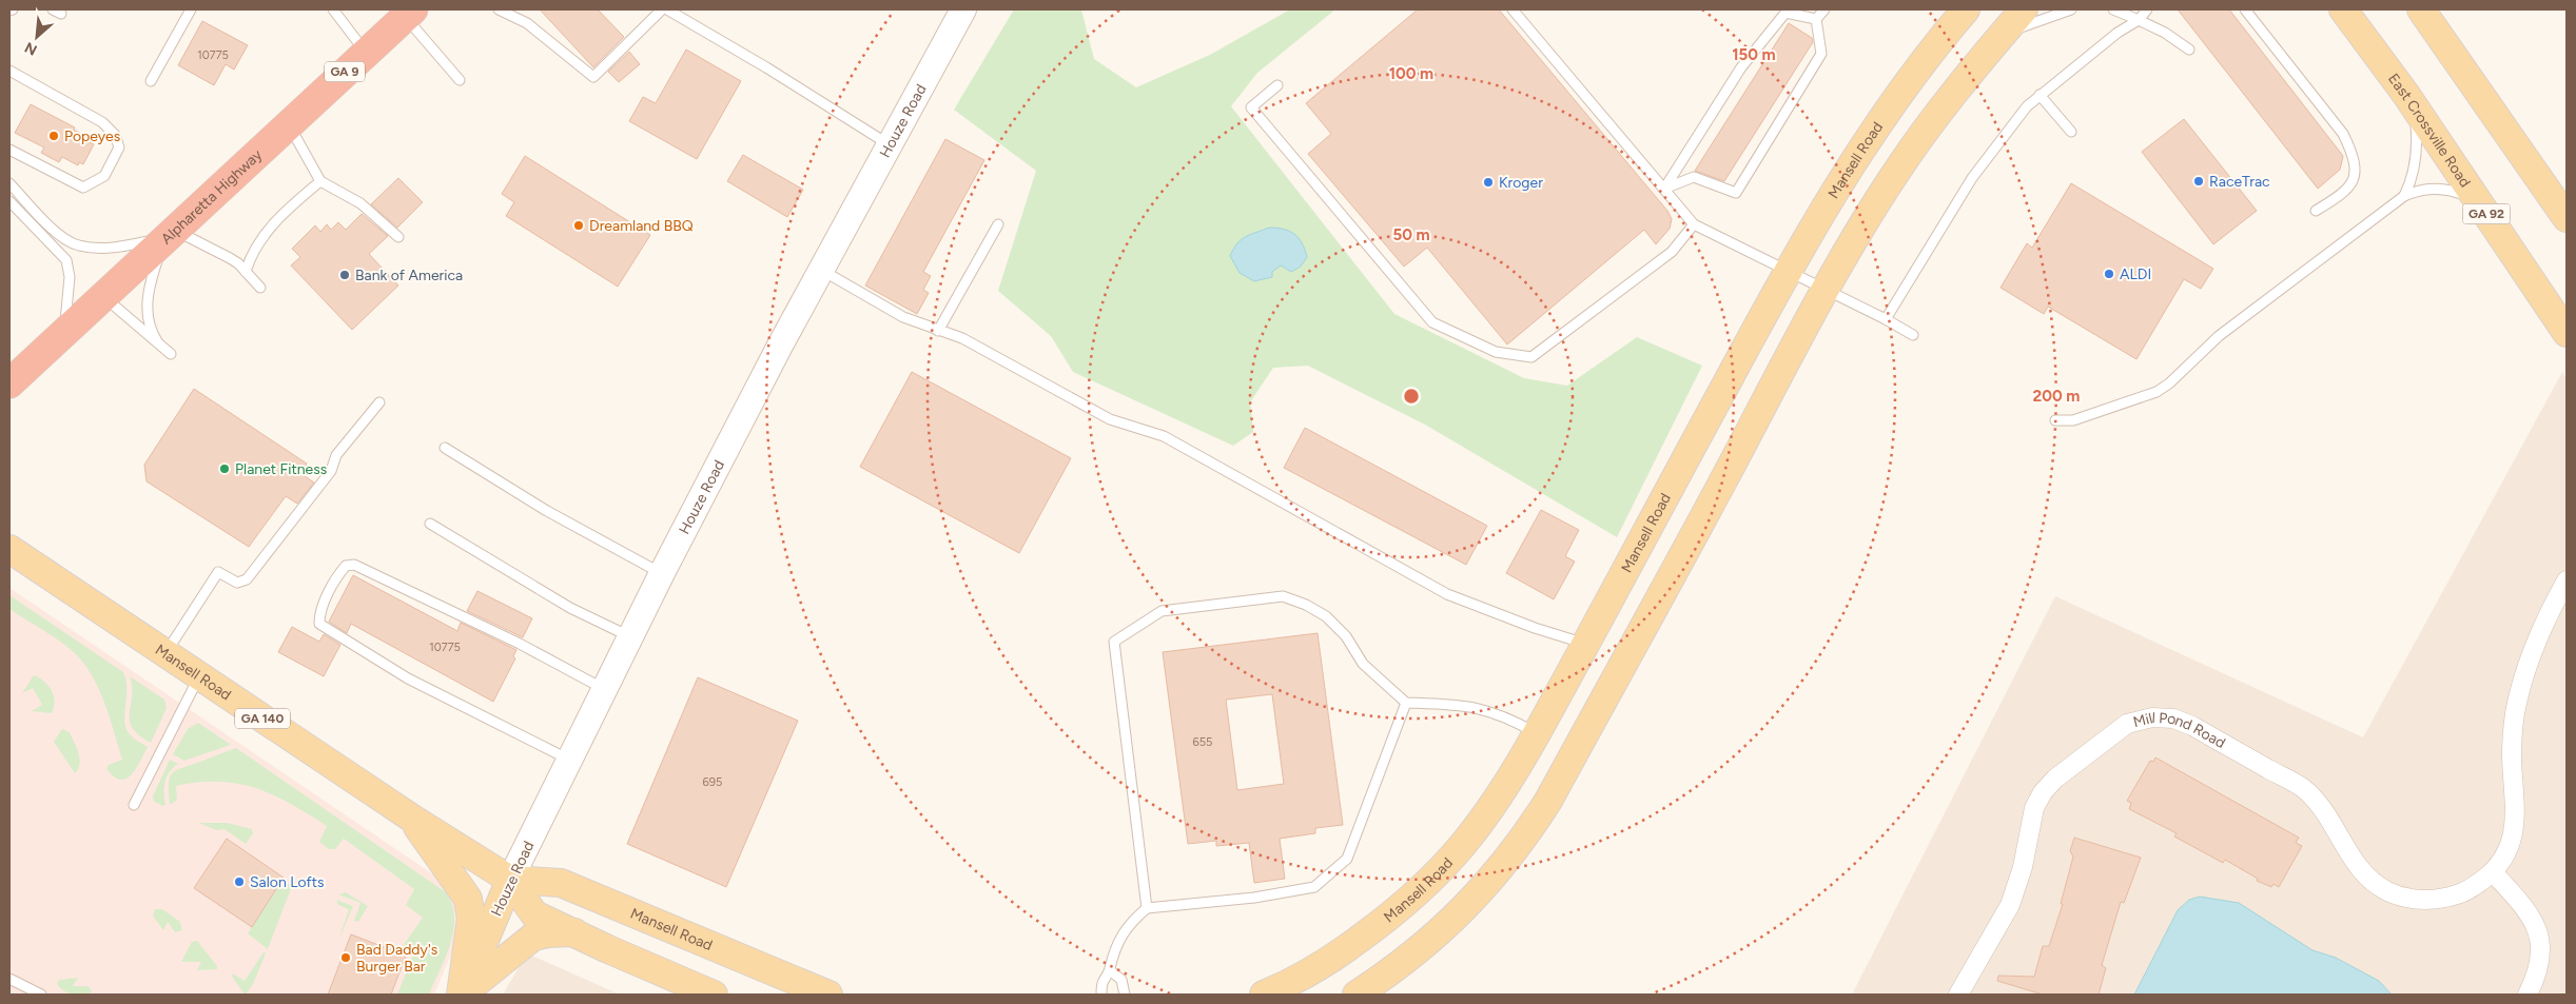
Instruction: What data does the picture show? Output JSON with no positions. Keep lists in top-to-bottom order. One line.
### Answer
{"streets":{"highway":["GA 9","Alpharetta Highway"],"main road":["Houze Road","East Crossville Road","Mansell Road","GA 92","GA 140"],"street":["Mill Pond Road"]},"crossings":[["Houze Road","Mansell Road"]],"places":["Popeyes","RaceTrac","Kroger","Dreamland BBQ","ALDI","Bank of America","Planet Fitness","Salon Lofts","Bad Daddy's Burger Bar"],"house_numbers":["10775","10775","655","695"],"north":"bottom left","rings":["150 m","100 m","50 m","200 m"]}
